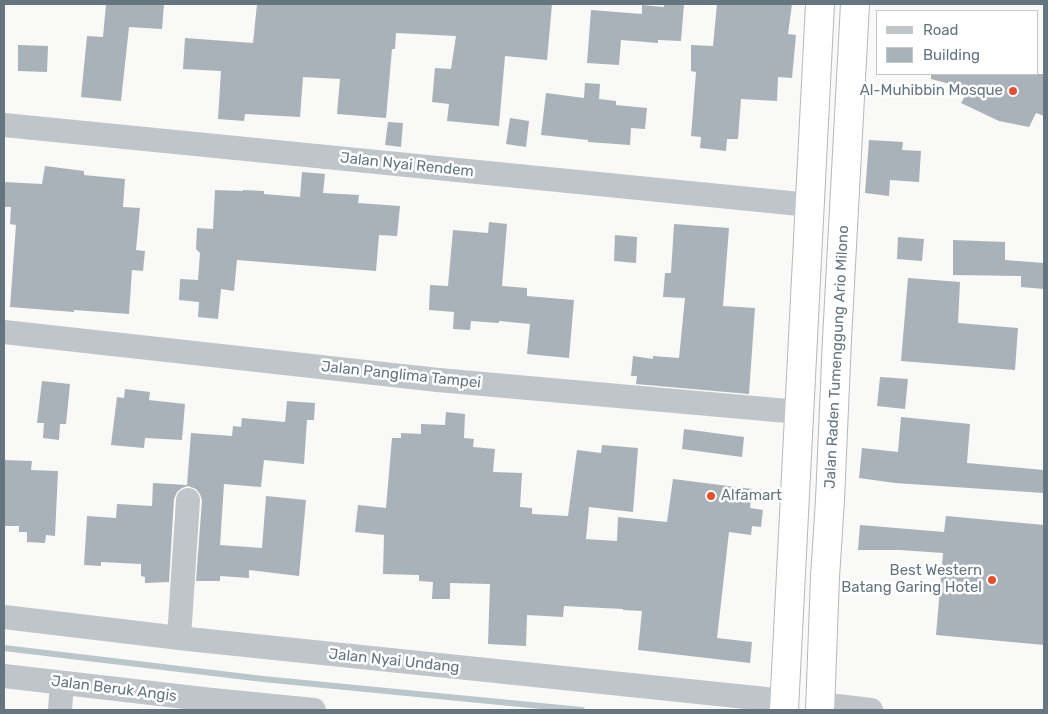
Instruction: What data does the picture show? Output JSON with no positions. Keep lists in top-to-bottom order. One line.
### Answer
{"streets":{"highway":["Jalan Raden Tumenggung Ario Milono"],"street":["Jalan Nyai Rendem","Jalan Panglima Tampei","Jalan Nyai Undang","Jalan Beruk Angis"]},"places":["Al-Muhibbin Mosque","Alfamart","Best Western Batang Garing Hotel"],"legend":["Road","Building"]}
